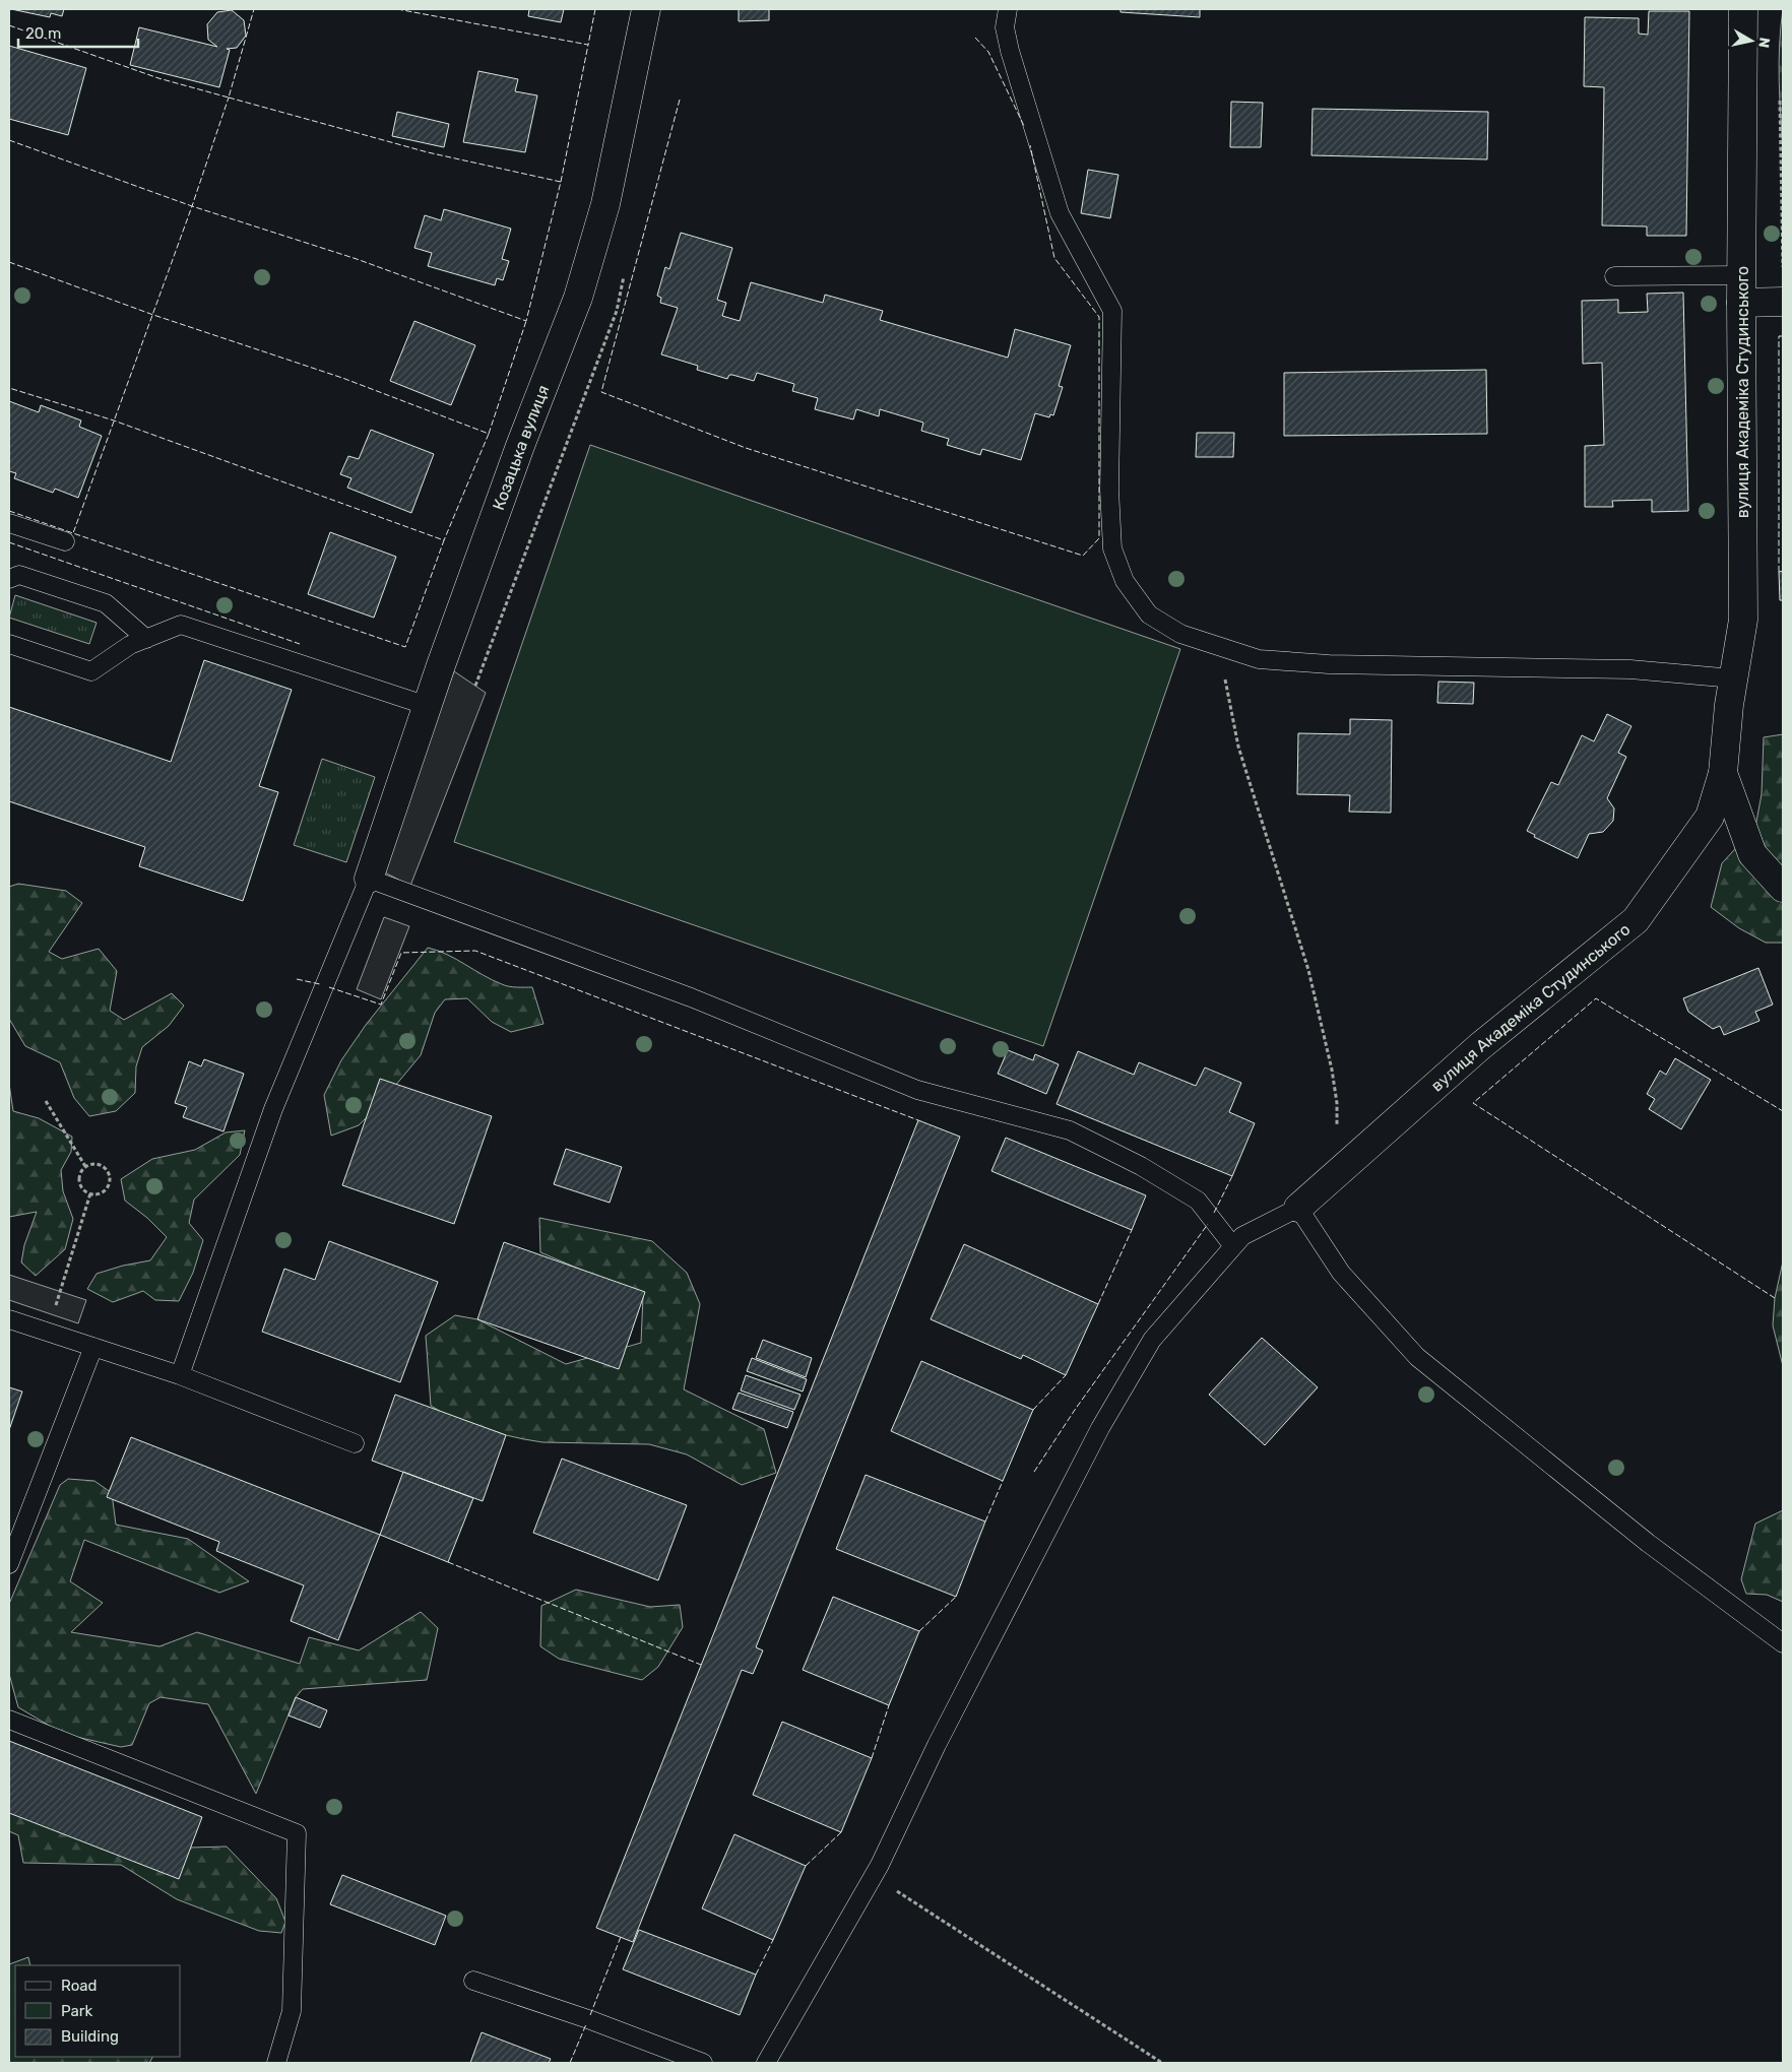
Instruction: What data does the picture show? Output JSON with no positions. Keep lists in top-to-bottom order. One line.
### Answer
{"streets":{"street":["вулиця Академіка Студинського","Козацька вулиця"]},"legend":["Road","Park","Building"],"scale_bar":"20 m","north":"right"}
